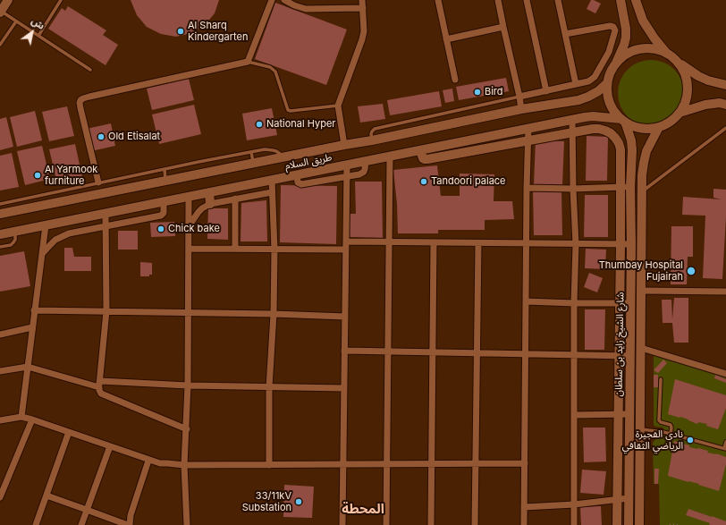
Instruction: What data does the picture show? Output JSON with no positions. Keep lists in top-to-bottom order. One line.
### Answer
{"streets":{"main road":["طريق السلام","شارع الشيخ زايد بن سلطان"]},"crossings":[["طريق السلام","شارع الشيخ زايد بن سلطان"]],"districts":["المحطة"],"places":["Al Sharq Kindergarten","Bird","National Hyper","Old Etisalat","Al Yarmook furniture","Tandoori palace","Chick bake","Thumbay Hospital Fujairah","نادي الفجيرة الرياضي الثقافي","33/11kV Substation"],"north":"top right"}
